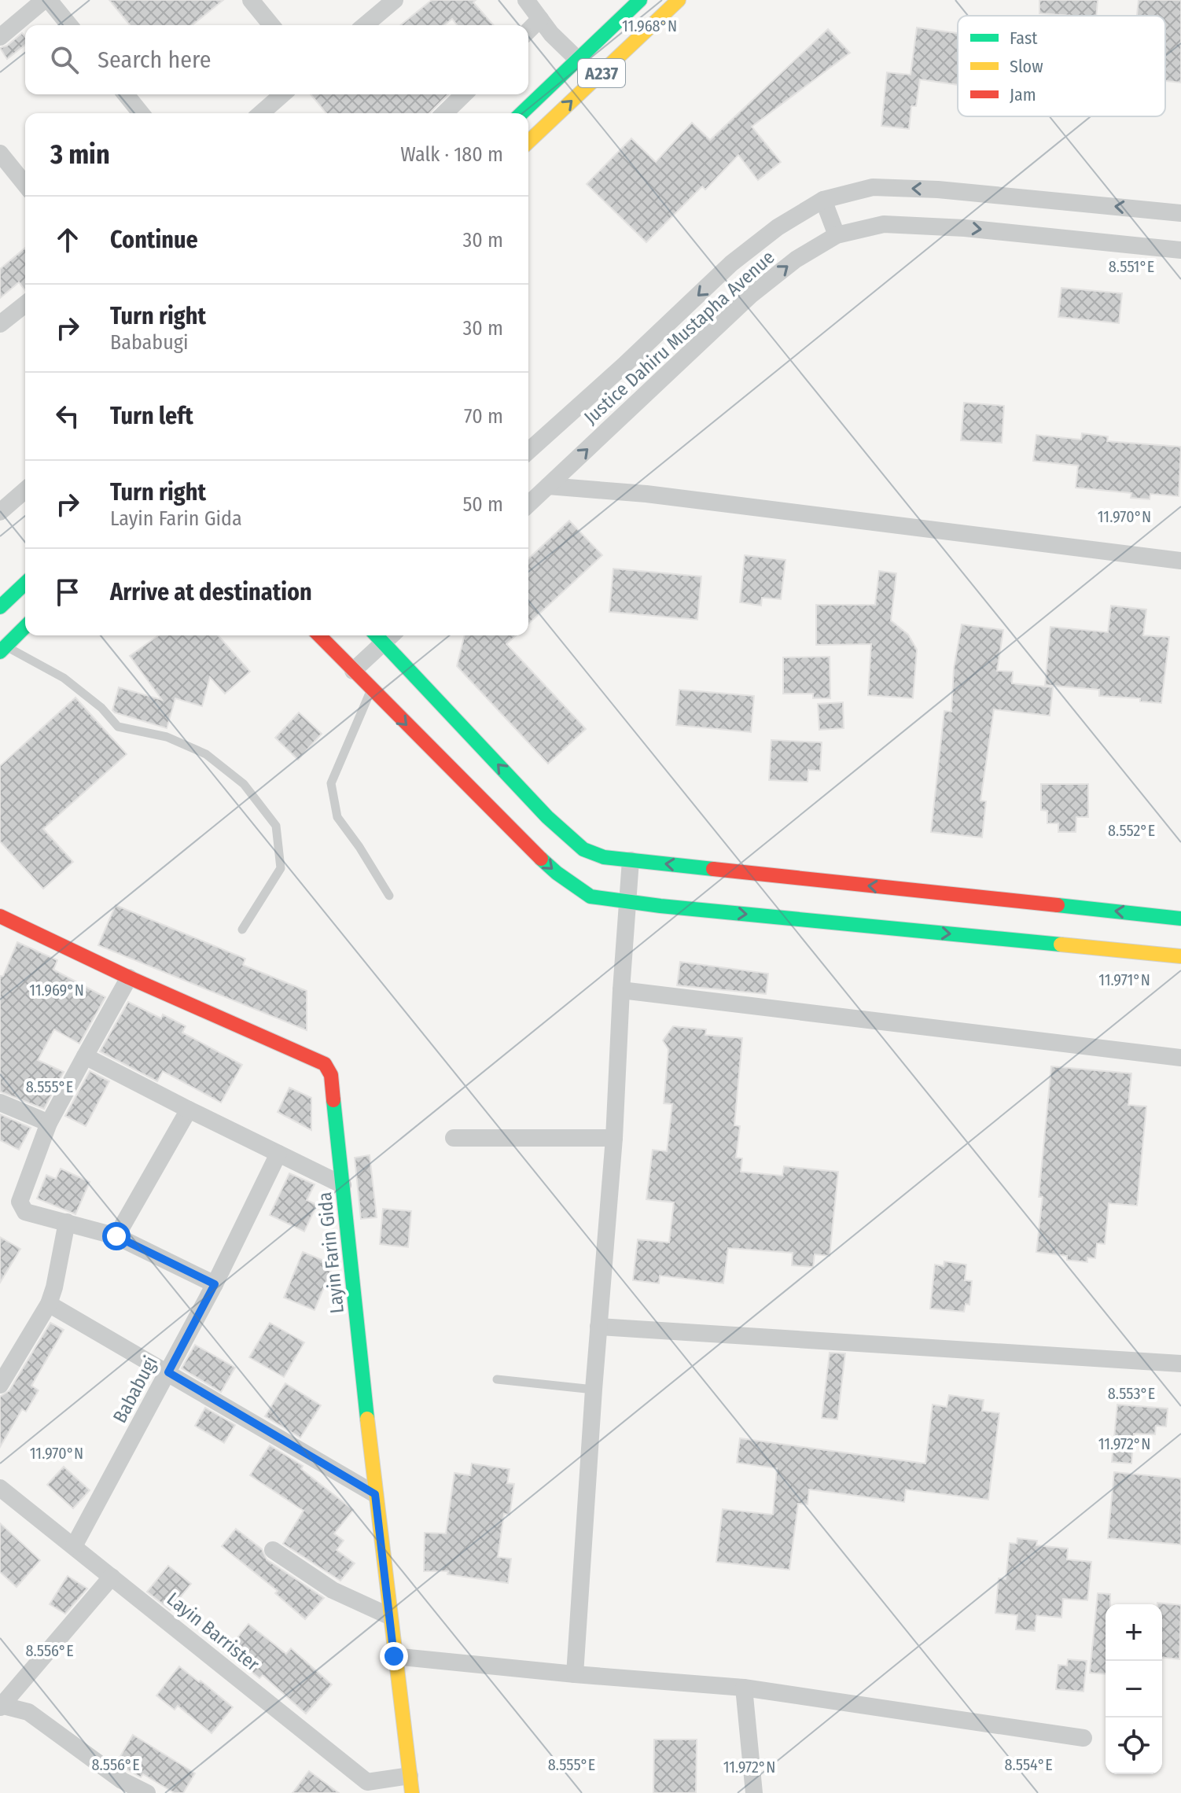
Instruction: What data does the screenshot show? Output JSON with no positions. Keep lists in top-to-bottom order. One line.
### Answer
{"streets":{"main road":["A237","Layin Farin Gida"],"street":["Justice Dahiru Mustapha Avenue","Bababugi","Layin Barrister"]},"crossings":[["Layin Farin Gida","Layin Barrister"],["Bababugi","Layin Barrister"]],"legend":["Fast","Slow","Jam"],"page":{"search":"Search here","heading":["3 min","Walk · 180 m"],"list":[["Continue","30 m"],["Turn right","Bababugi","30 m"],["Turn left","70 m"],["Turn right","Layin Farin Gida","50 m"],"Arrive at destination"],"map_buttons":["+","−"]},"coordinates":["11.968°N","8.551°E","11.970°N","8.552°E","11.971°N","11.969°N","8.555°E","8.553°E","11.972°N","8.556°E","8.554°E"]}
